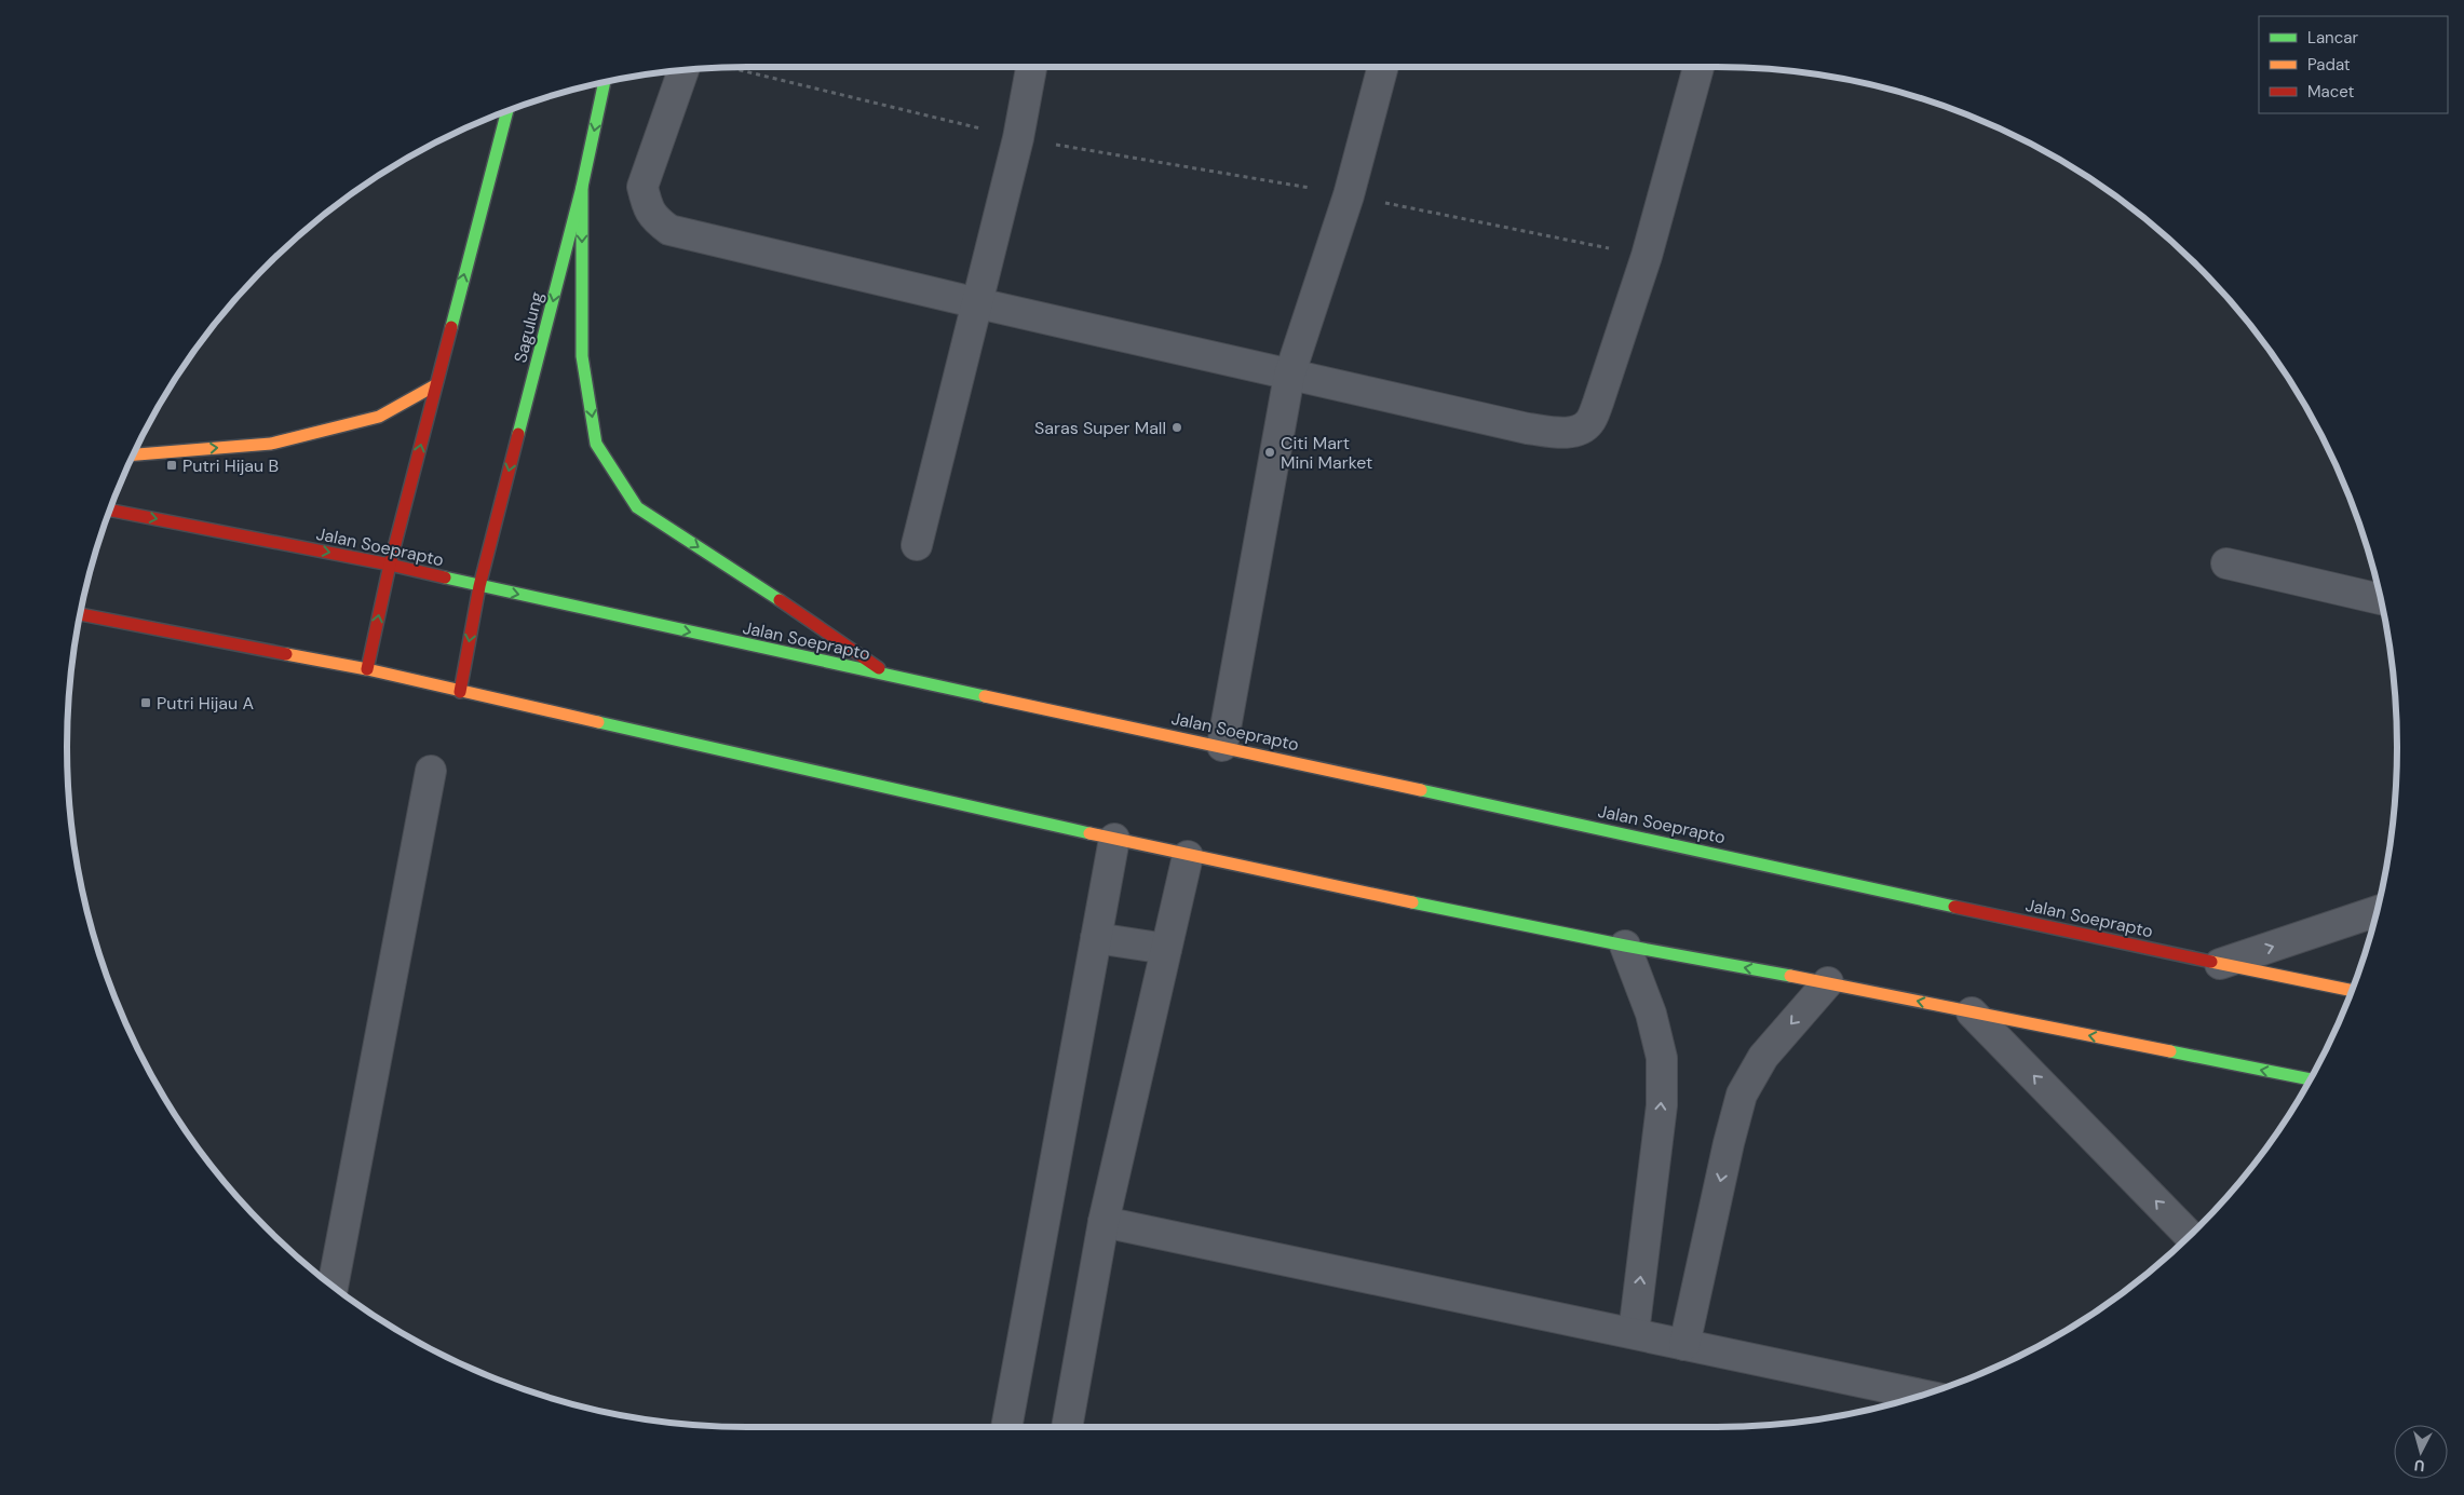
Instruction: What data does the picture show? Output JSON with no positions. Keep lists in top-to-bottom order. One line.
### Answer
{"streets":{"main road":["Sagulung","Jalan Soeprapto"]},"crossings":[["Sagulung","Jalan Soeprapto"]],"places":{"other":["Saras Super Mall","Citi Mart Mini Market"],"transit":["Putri Hijau B","Putri Hijau A"]},"legend":["Lancar","Padat","Macet"],"north":"bottom"}
